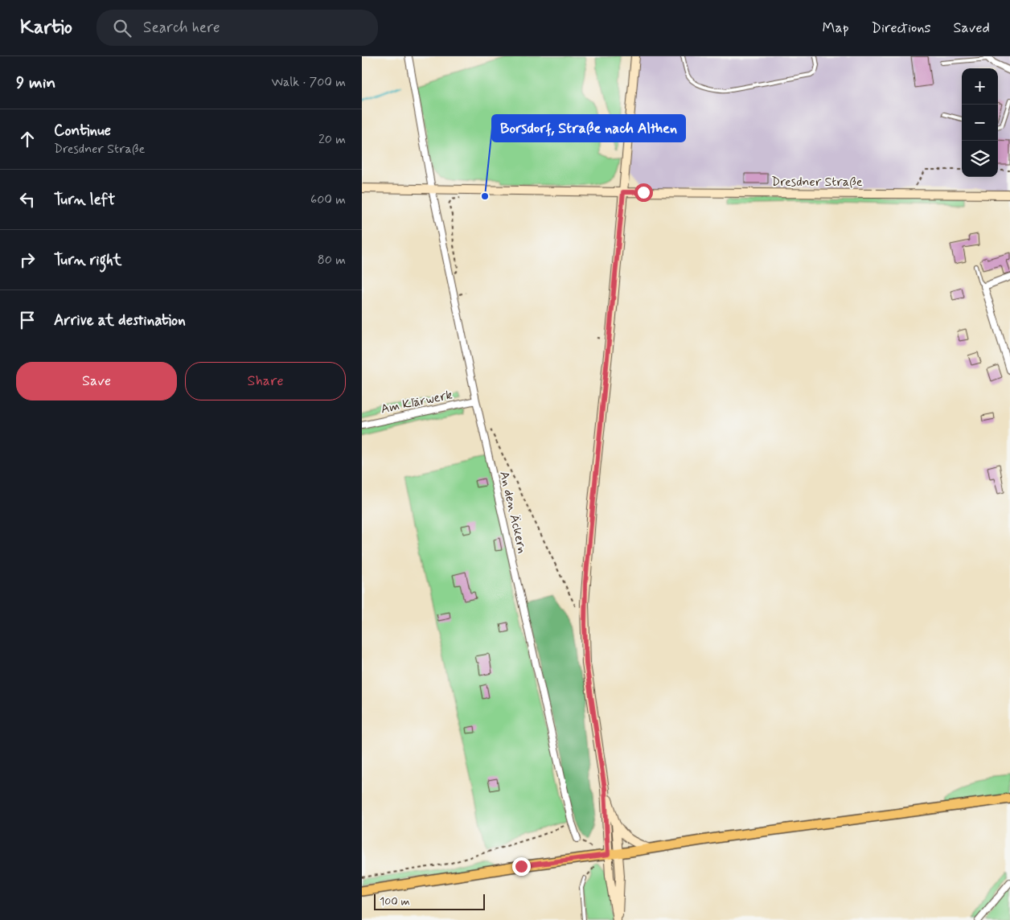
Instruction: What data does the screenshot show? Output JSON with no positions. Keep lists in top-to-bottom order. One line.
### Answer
{"streets":{"main road":["Dresdner Straße"],"street":["Am Klärwerk","An den Äckern"]},"crossings":[["Dresdner Straße","An den Äckern"],["Am Klärwerk","An den Äckern"]],"places":["Borsdorf, Straße nach Althen"],"scale_bar":"100 m","page":{"header":"Kartio","search":"Search here","nav":["Map","Directions","Saved"],"heading":["9 min","Walk · 700 m"],"map_buttons":["+","−"],"list":[["Continue","Dresdner Straße","20 m"],["Turn left","600 m"],["Turn right","80 m"],"Arrive at destination"],"buttons":["Save","Share"],"scale":"100 m"}}
